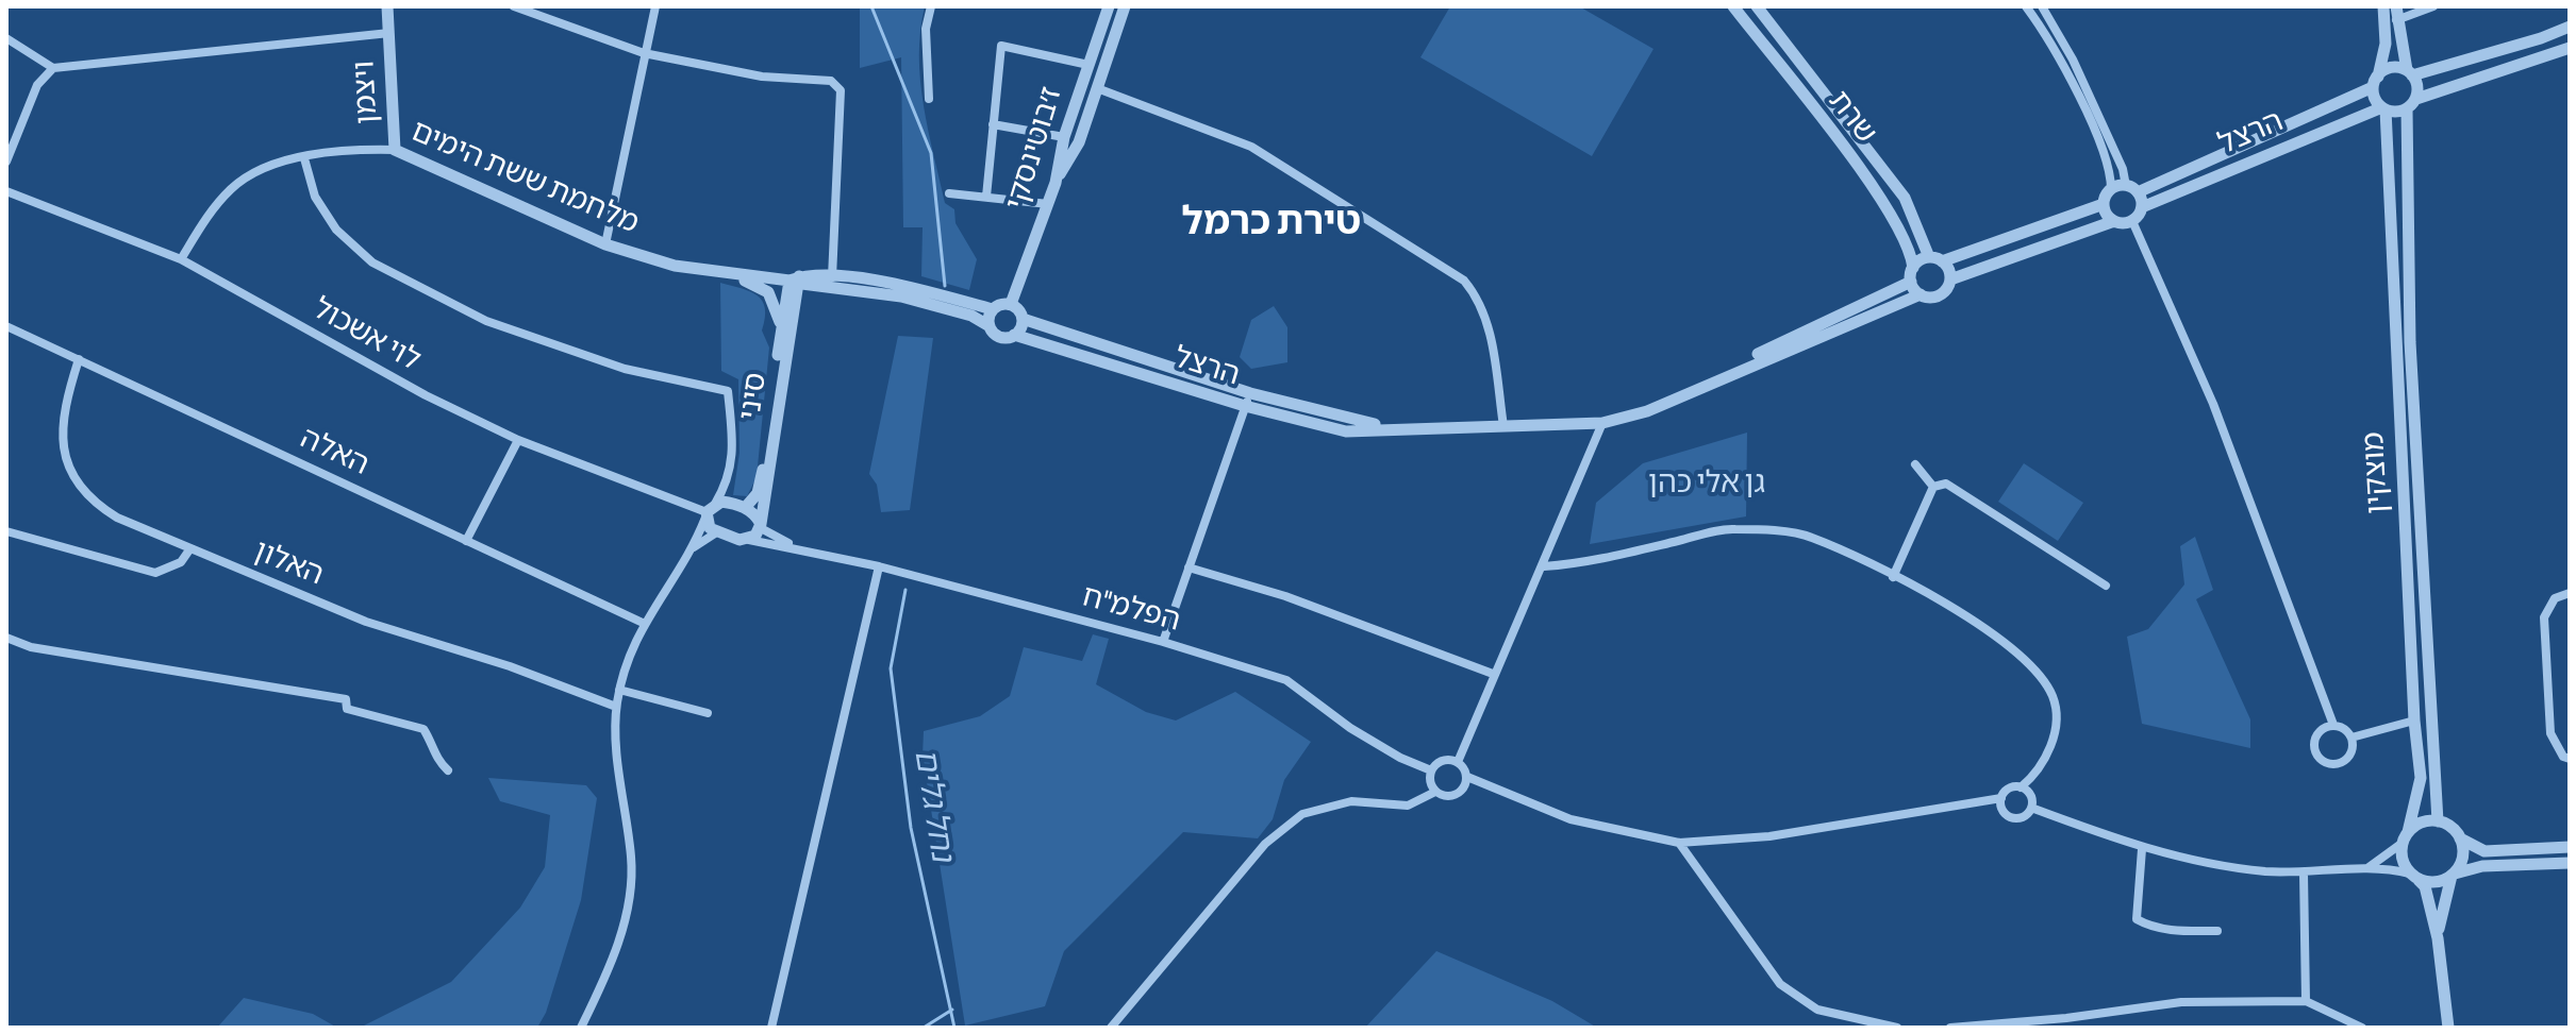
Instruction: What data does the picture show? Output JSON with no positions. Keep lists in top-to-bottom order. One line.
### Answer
{"streets":{"street":["ויצמן","שרת","הרצל","ז׳בוטינסקי","מלחמת ששת הימים","לוי אשכול","סיני","האלה","מוצקין","האלון","הפלמ\"ח"]},"crossings":[["ויצמן","מלחמת ששת הימים"],["שרת","הרצל"],["הרצל","ז׳בוטינסקי"],["הרצל","מלחמת ששת הימים"],["הרצל","מוצקין"],["ז׳בוטינסקי","מלחמת ששת הימים"],["מלחמת ששת הימים","לוי אשכול"],["מלחמת ששת הימים","סיני"],["סיני","הפלמ\"ח"],["האלה","האלון"]],"districts":["טירת כרמל"],"water":["נחל גלים"],"parks":["גן אלי כהן"]}
